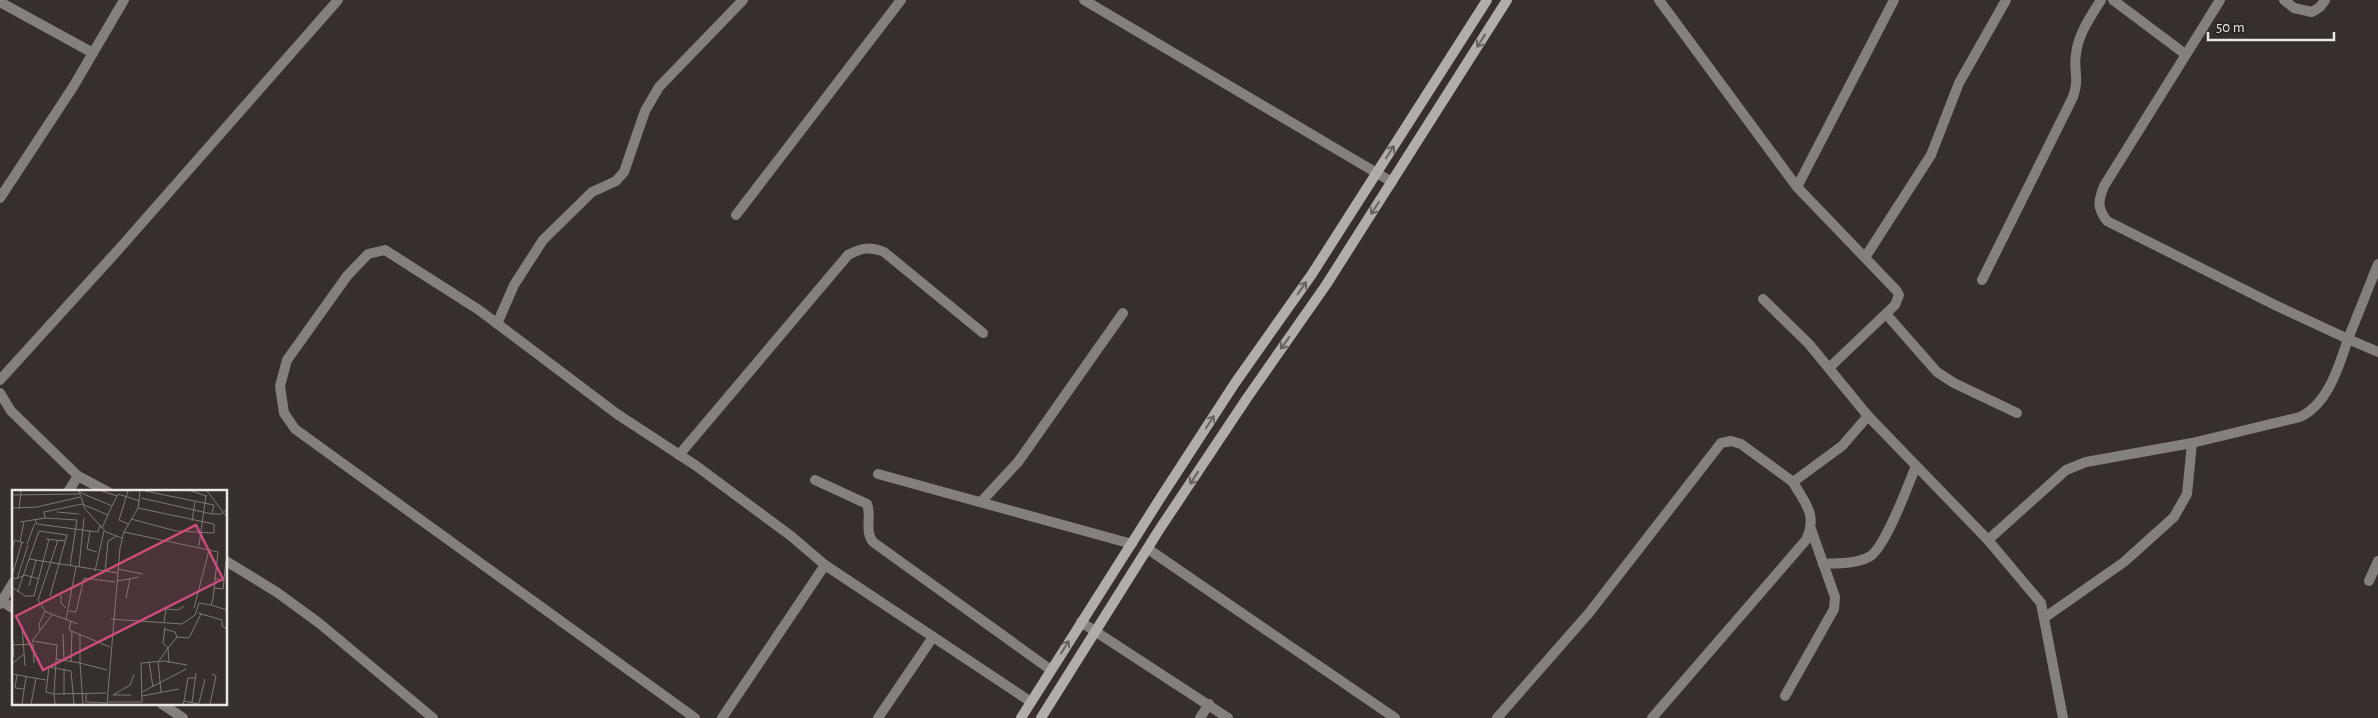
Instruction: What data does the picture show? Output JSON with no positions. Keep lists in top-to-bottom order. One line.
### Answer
{"scale_bar":"50 m"}
